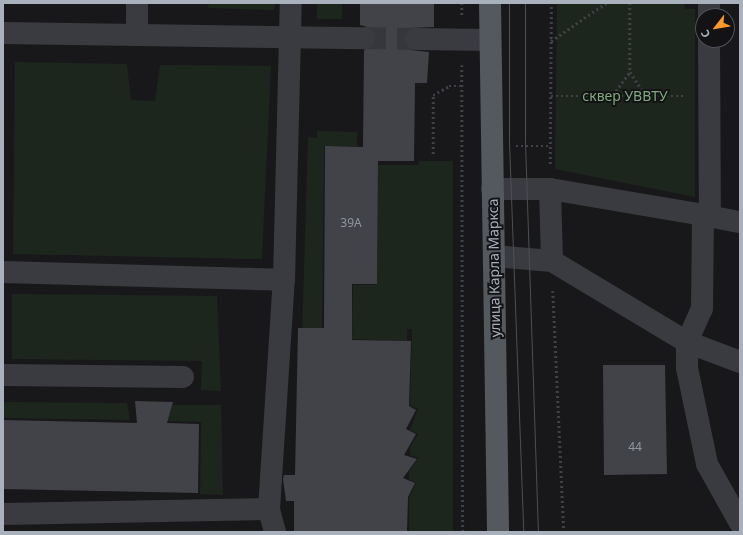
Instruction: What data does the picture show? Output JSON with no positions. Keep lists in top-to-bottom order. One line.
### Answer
{"streets":{"main road":["улица Карла Маркса"]},"parks":["сквер УВВТУ"],"house_numbers":["39А","44"],"north":"bottom left"}
